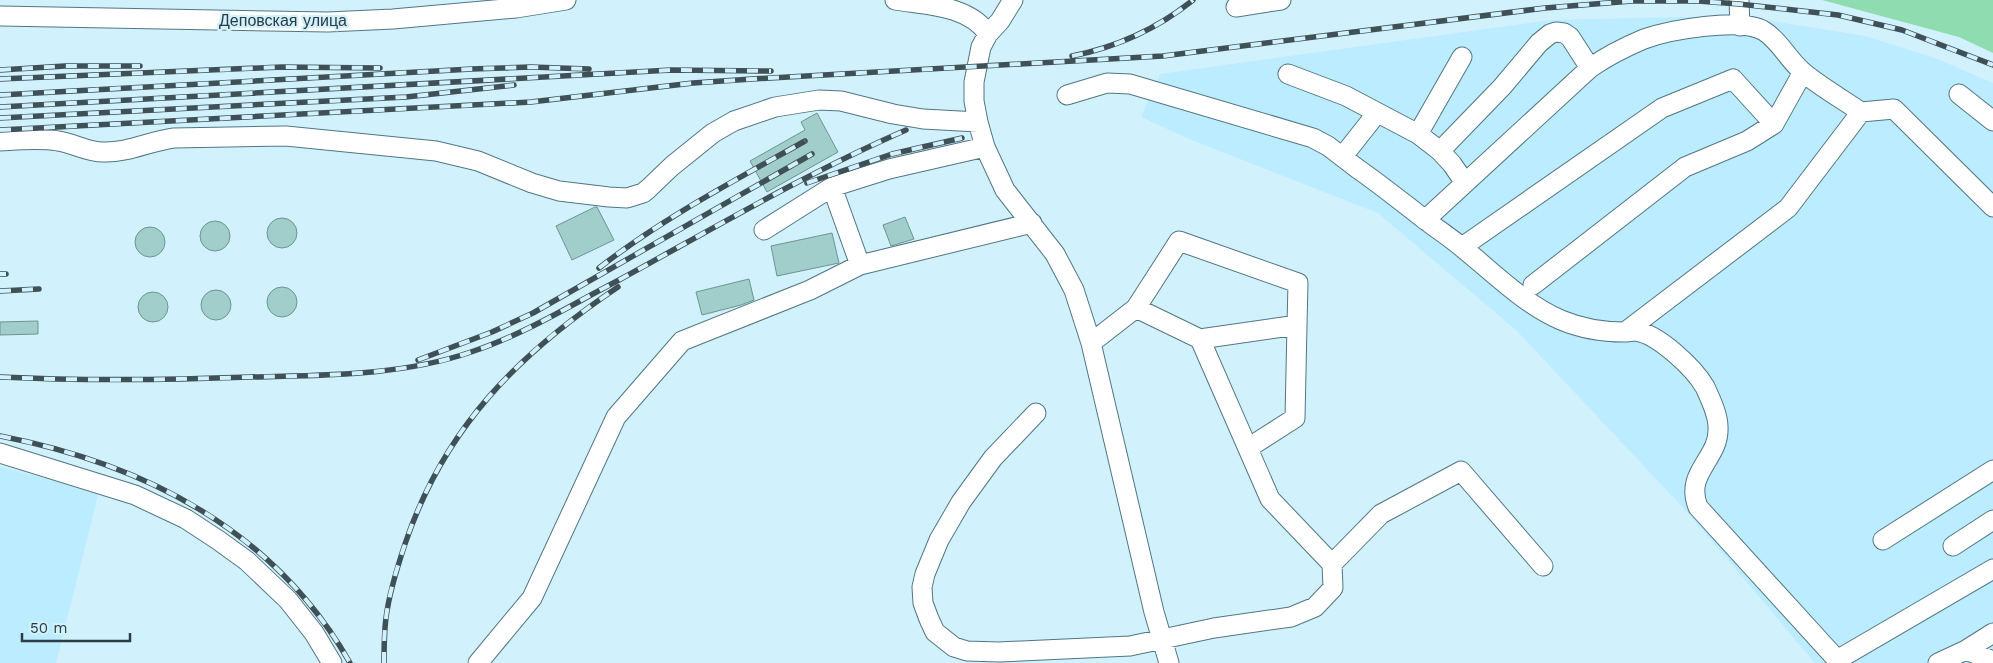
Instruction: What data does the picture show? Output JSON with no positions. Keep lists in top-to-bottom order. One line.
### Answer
{"streets":{"street":["Деповская улица"]},"scale_bar":"50 m"}
